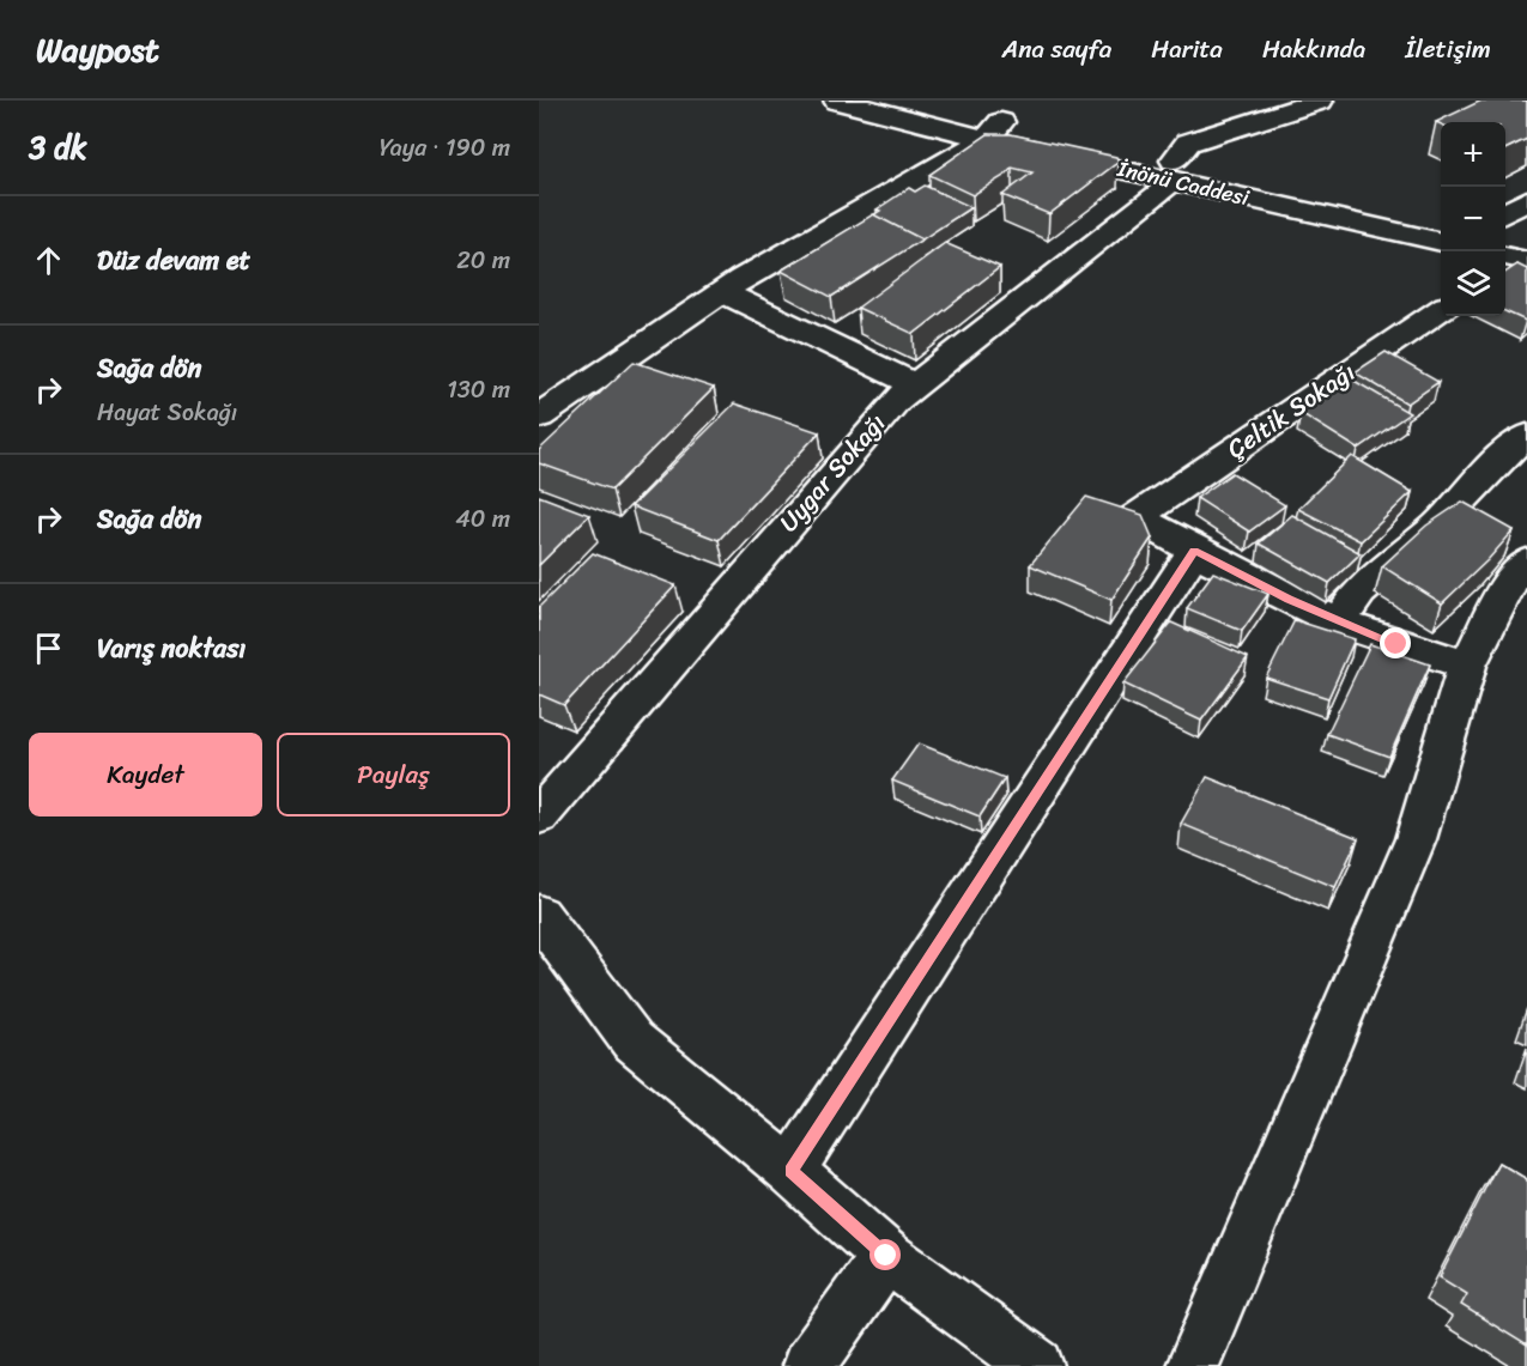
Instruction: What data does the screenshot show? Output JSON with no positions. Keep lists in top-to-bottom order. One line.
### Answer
{"streets":{"street":["İnönü Caddesi","Çeltik Sokağı","Uygar Sokağı"]},"crossings":[["İnönü Caddesi","Uygar Sokağı"]],"page":{"header":"Waypost","nav":["Ana sayfa","Harita","Hakkında","İletişim"],"heading":["3 dk","Yaya · 190 m"],"map_buttons":["+","−"],"list":[["Düz devam et","20 m"],["Sağa dön","Hayat Sokağı","130 m"],["Sağa dön","40 m"],"Varış noktası"],"buttons":["Kaydet","Paylaş"]}}
